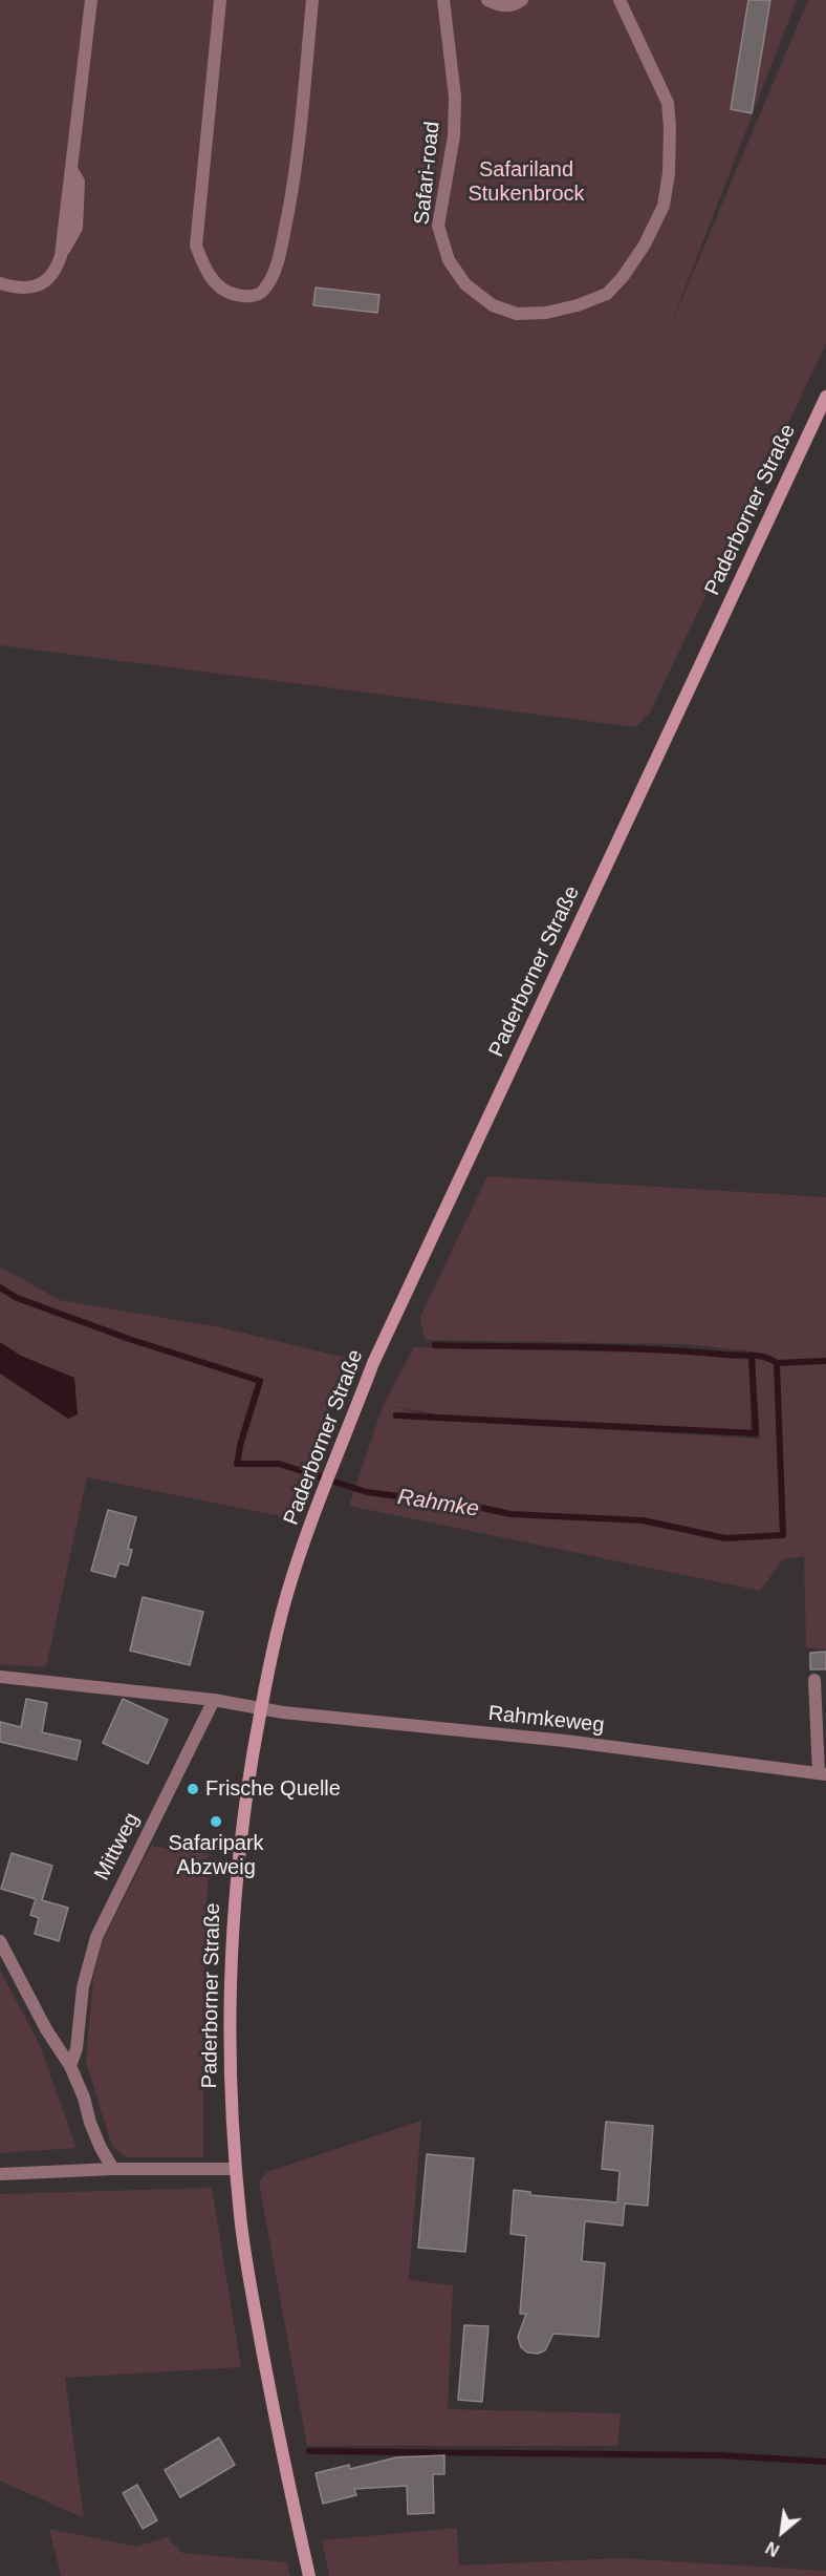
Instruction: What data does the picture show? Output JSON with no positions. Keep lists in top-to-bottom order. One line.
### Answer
{"streets":{"main road":["Paderborner Straße"],"street":["Safari-road","Rahmkeweg","Mittweg"]},"crossings":[["Paderborner Straße","Rahmkeweg"]],"water":["Rahmke"],"parks":["Safariland Stukenbrock"],"places":["Frische Quelle","Safaripark Abzweig"],"north":"bottom left"}
